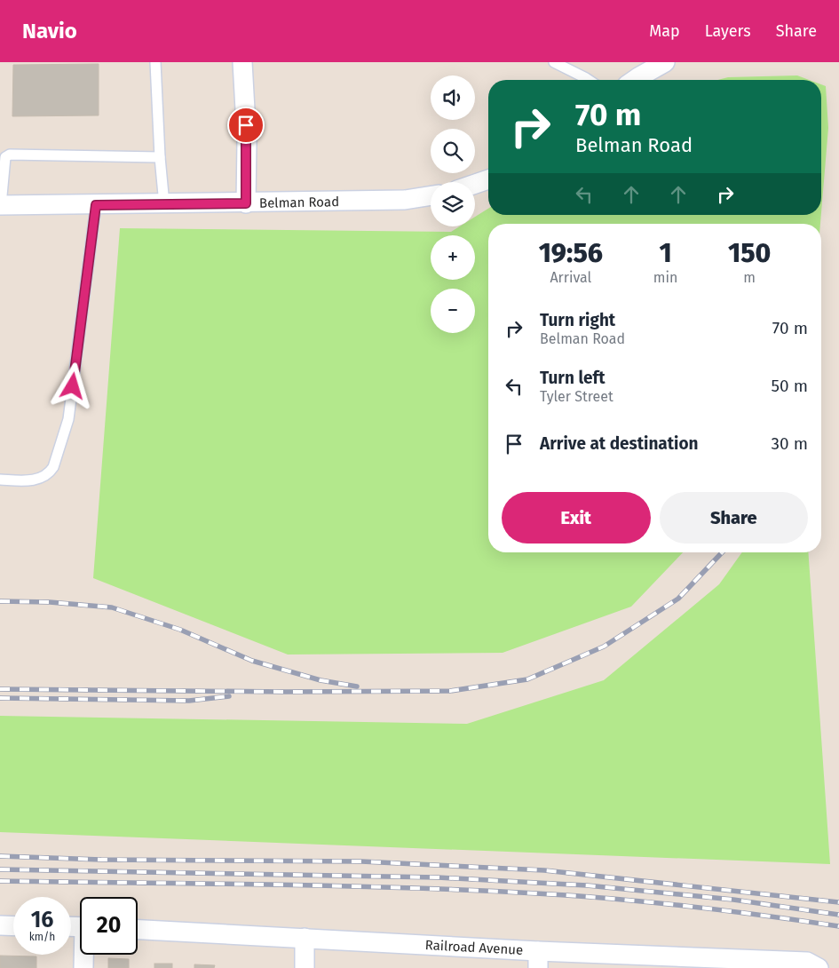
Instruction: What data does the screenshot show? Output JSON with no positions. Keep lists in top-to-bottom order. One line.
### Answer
{"streets":{"street":["Belman Road","Railroad Avenue"]},"page":{"header":"Navio","nav":["Map","Layers","Share"],"map_buttons":["+","−"],"turn":["70 m","Belman Road"],"eta":["19:56","Arrival","1","min","150","m"],"list":[{"name":"Turn right","note":"Belman Road","value":"70 m"},{"name":"Turn left","note":"Tyler Street","value":"50 m"},{"name":"Arrive at destination","value":"30 m"}],"buttons":["Exit","Share"],"speed":"16 km/h","limit":"20"}}
